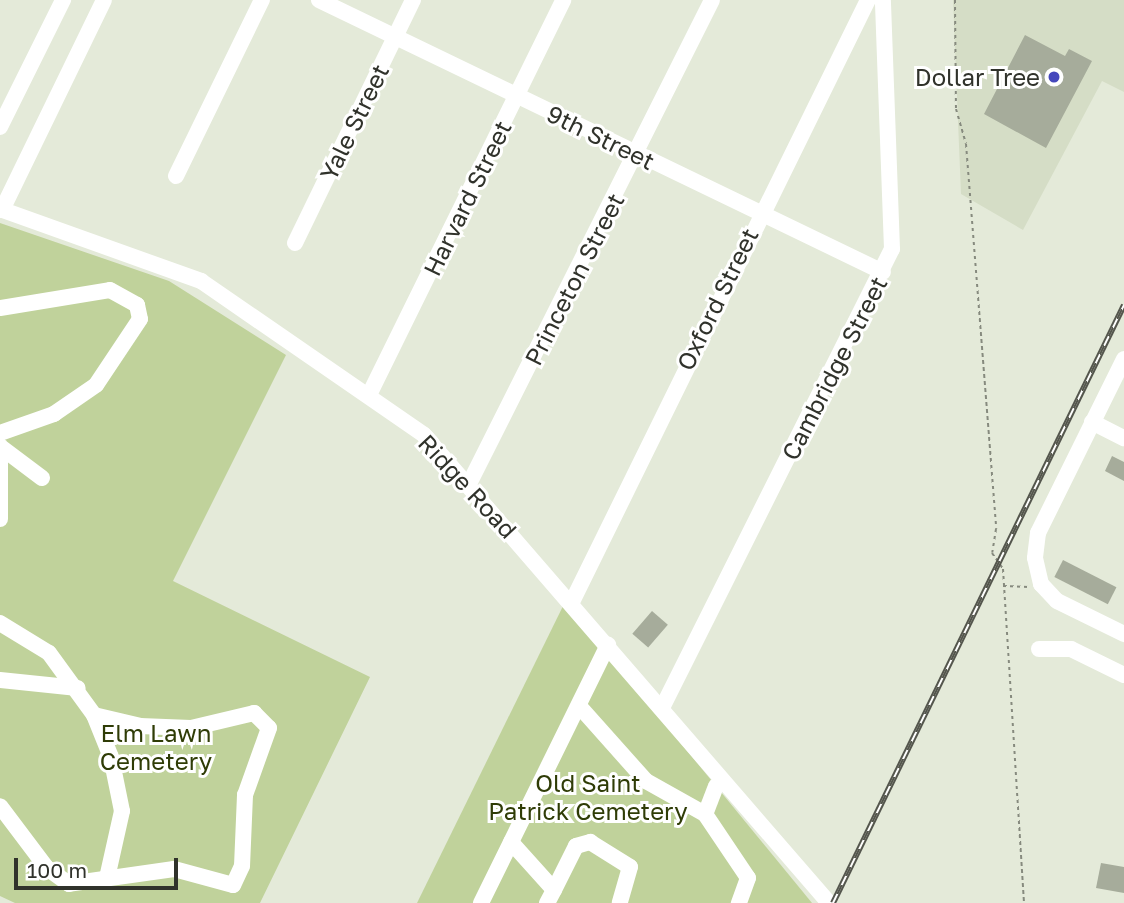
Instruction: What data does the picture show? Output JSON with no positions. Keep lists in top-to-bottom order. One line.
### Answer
{"streets":{"street":["Yale Street","9th Street","Harvard Street","Princeton Street","Oxford Street","Cambridge Street","Ridge Road"]},"crossings":[["Yale Street","9th Street"],["9th Street","Harvard Street"],["9th Street","Princeton Street"],["9th Street","Oxford Street"],["9th Street","Cambridge Street"],["Harvard Street","Ridge Road"],["Princeton Street","Ridge Road"],["Oxford Street","Ridge Road"],["Cambridge Street","Ridge Road"]],"parks":["Elm Lawn Cemetery","Old Saint Patrick Cemetery"],"places":["Dollar Tree"],"scale_bar":"100 m"}
